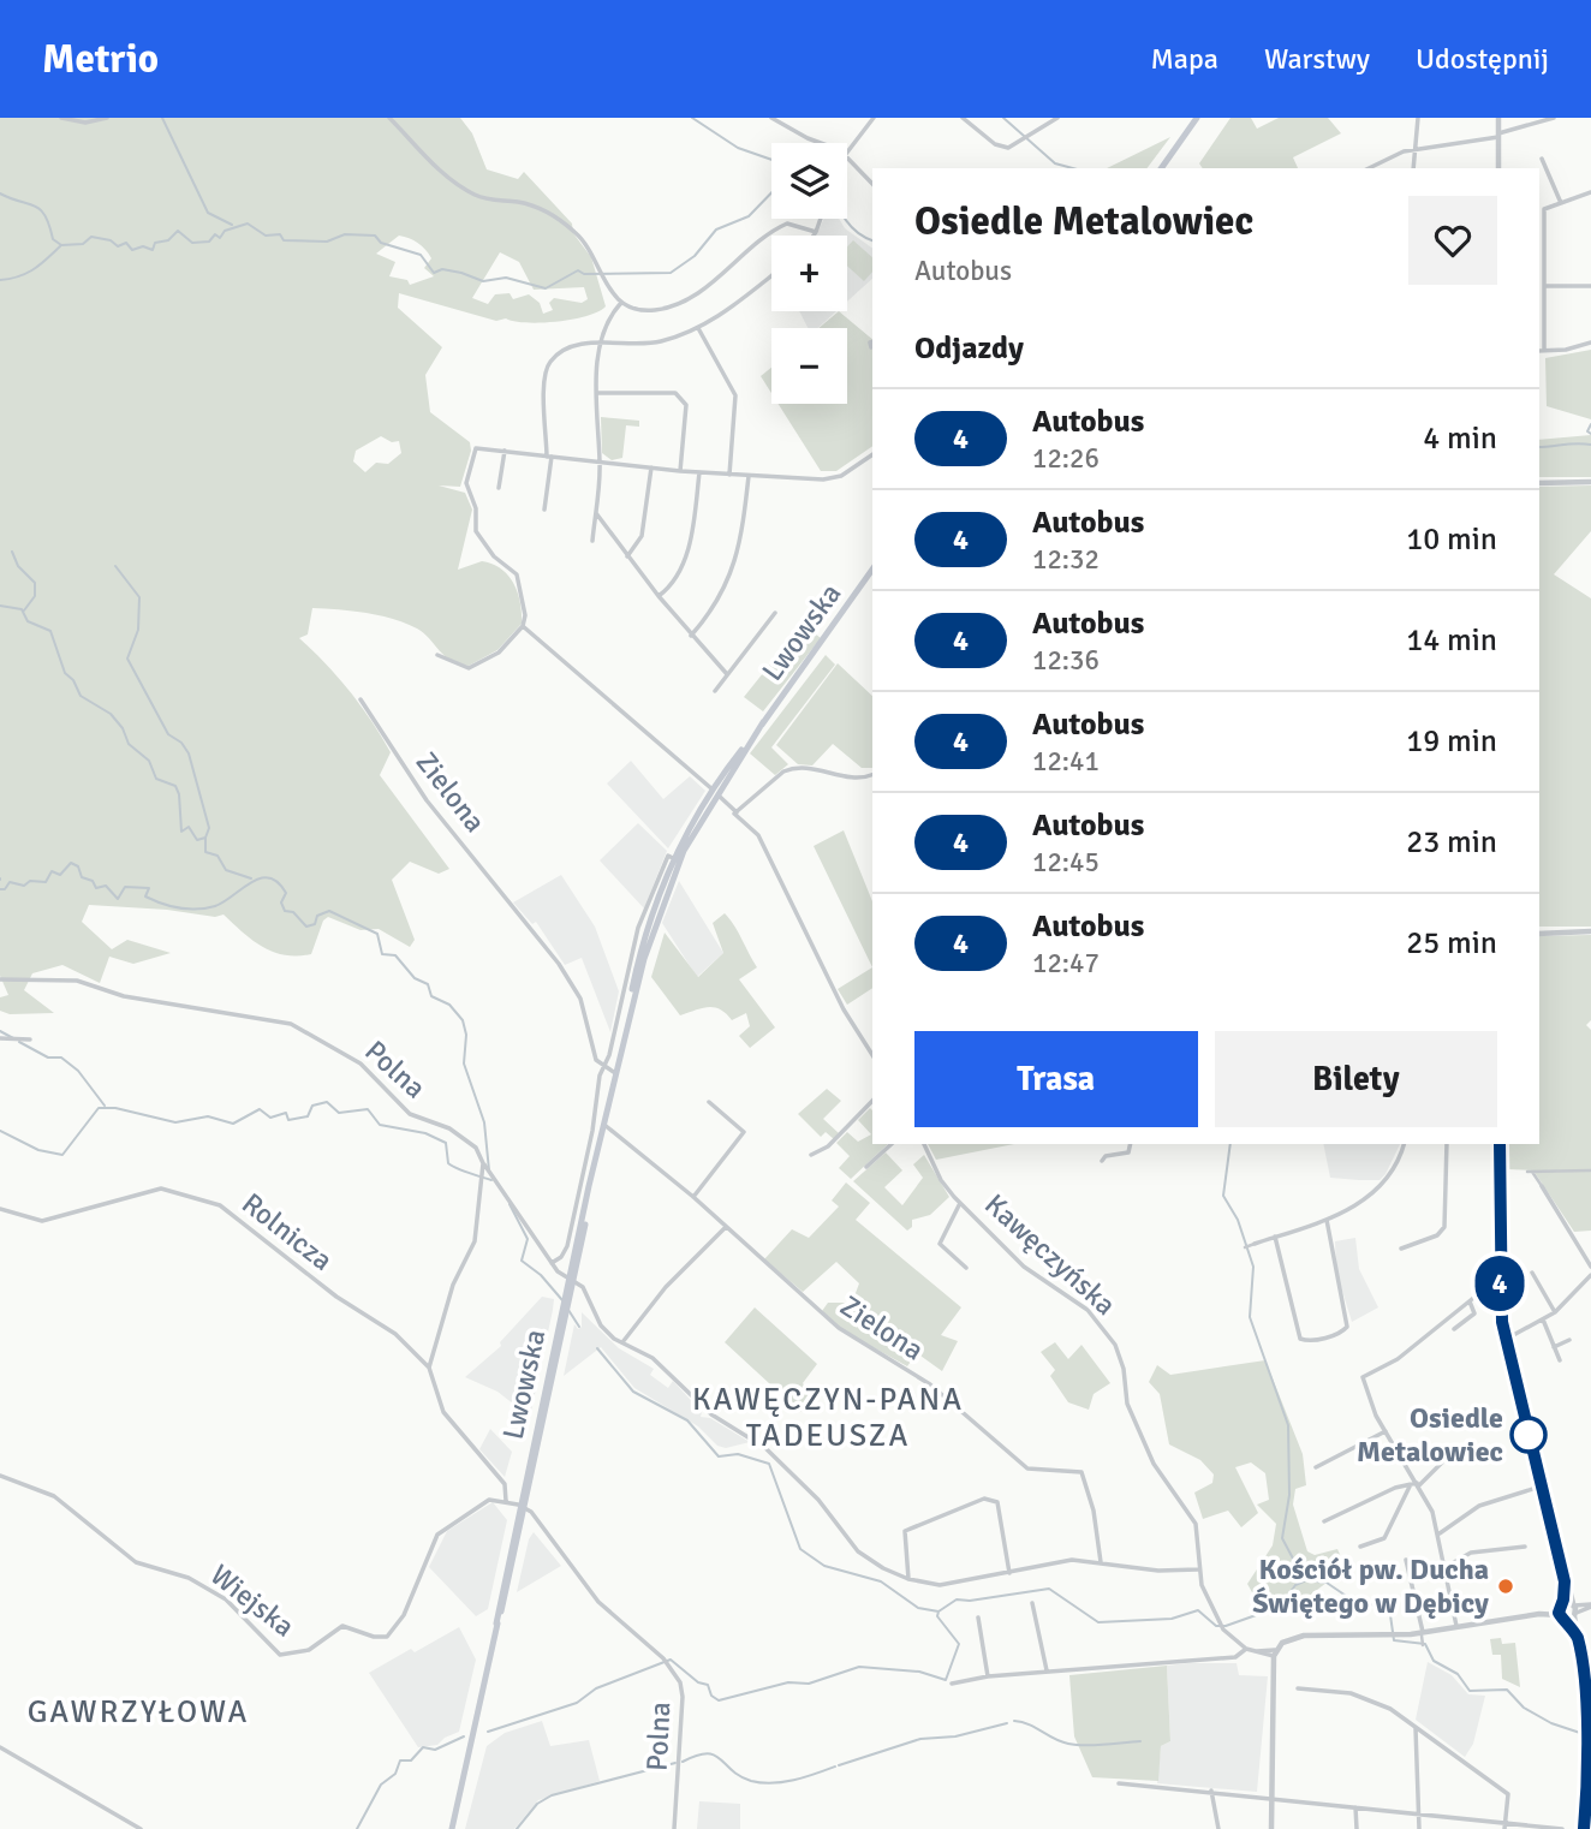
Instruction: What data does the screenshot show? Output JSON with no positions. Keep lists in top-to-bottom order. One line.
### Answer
{"streets":{"main road":["Lwowska"],"street":["Zielona","Polna","Rolnicza","Kawęczyńska","Wiejska"]},"crossings":[["Lwowska","Zielona"],["Lwowska","Polna"]],"districts":["KAWĘCZYN-PANA TADEUSZA","GAWRZYŁOWA"],"places":["Osiedle Metalowiec","Kościół pw. Ducha Świętego w Dębicy"],"lines":["bus line 4"],"page":{"header":"Metrio","nav":["Mapa","Warstwy","Udostępnij"],"on_map":"4","map_buttons":["+","−"],"heading":[["Osiedle Metalowiec","Autobus"],"Odjazdy"],"list":[{"mark":"4","name":"Autobus","note":"12:26","value":"4 min"},{"mark":"4","name":"Autobus","note":"12:32","value":"10 min"},{"mark":"4","name":"Autobus","note":"12:36","value":"14 min"},{"mark":"4","name":"Autobus","note":"12:41","value":"19 min"},{"mark":"4","name":"Autobus","note":"12:45","value":"23 min"},{"mark":"4","name":"Autobus","note":"12:47","value":"25 min"}],"buttons":["Trasa","Bilety"]}}
